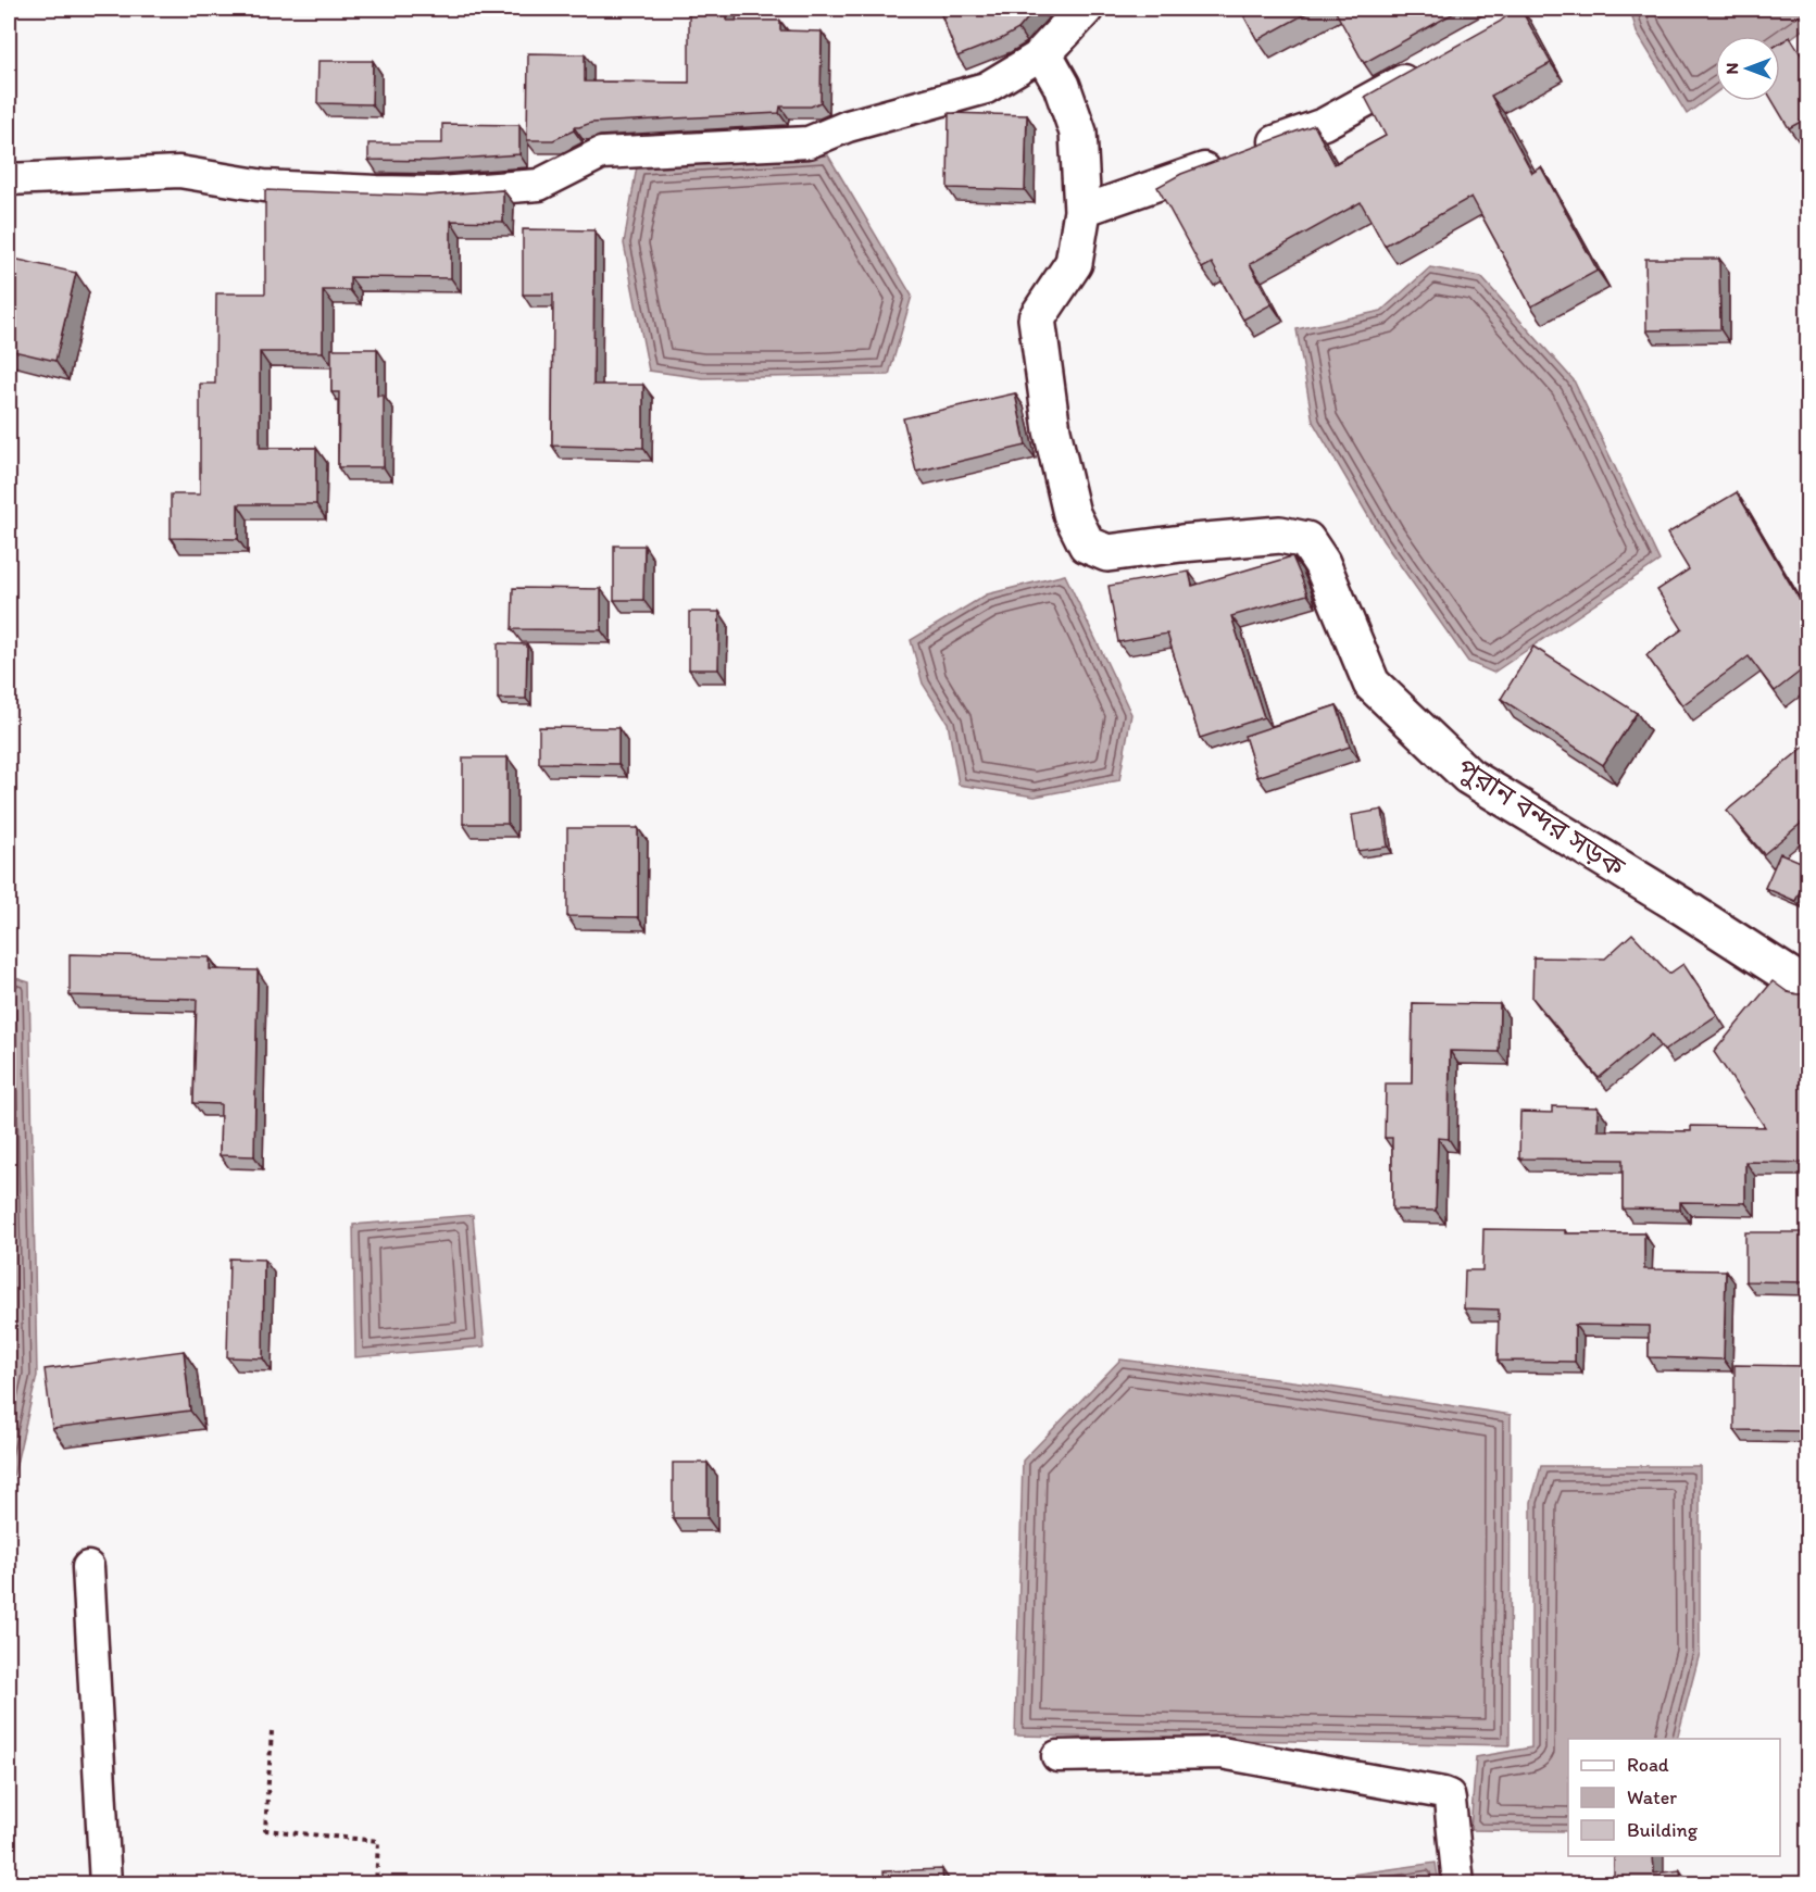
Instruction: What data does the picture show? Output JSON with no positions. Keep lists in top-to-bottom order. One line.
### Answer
{"streets":{"street":["পুরান বন্দর সড়ক"]},"legend":["Road","Water","Building"],"north":"left"}
